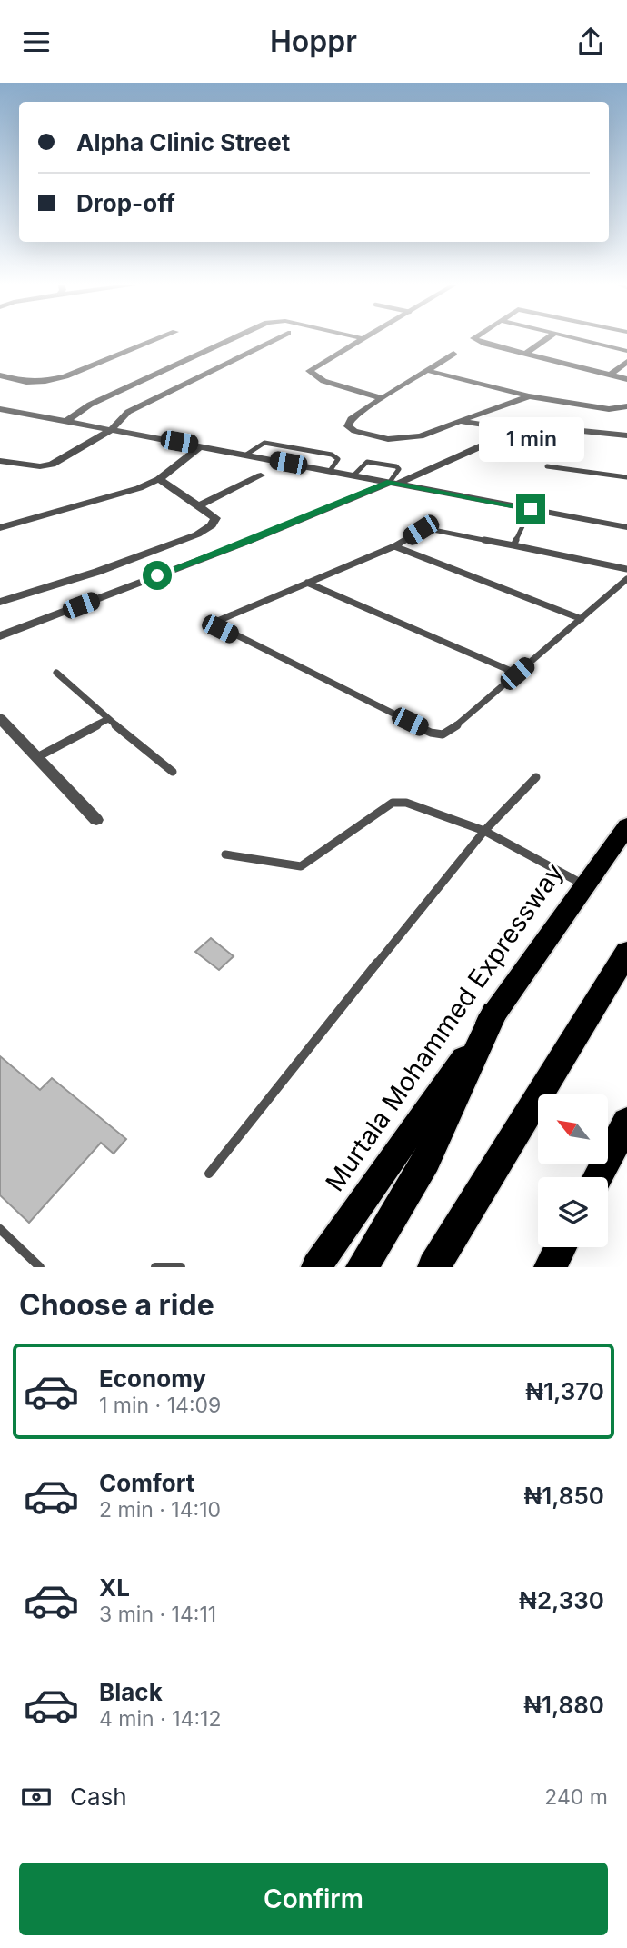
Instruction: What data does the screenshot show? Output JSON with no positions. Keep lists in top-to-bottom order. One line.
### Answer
{"streets":{"highway":["Murtala Mohammed Expressway"]},"north":"top left","page":{"header":"Hoppr","banner":["Alpha Clinic Street","Drop-off"],"bubble":"1 min","heading":"Choose a ride","list":[{"name":"Economy","note":"1 min · 14:09","value":"₦1,370"},{"name":"Comfort","note":"2 min · 14:10","value":"₦1,850"},{"name":"XL","note":"3 min · 14:11","value":"₦2,330"},{"name":"Black","note":"4 min · 14:12","value":"₦1,880"}],"pay":["Cash","240 m"],"buttons":"Confirm"}}
